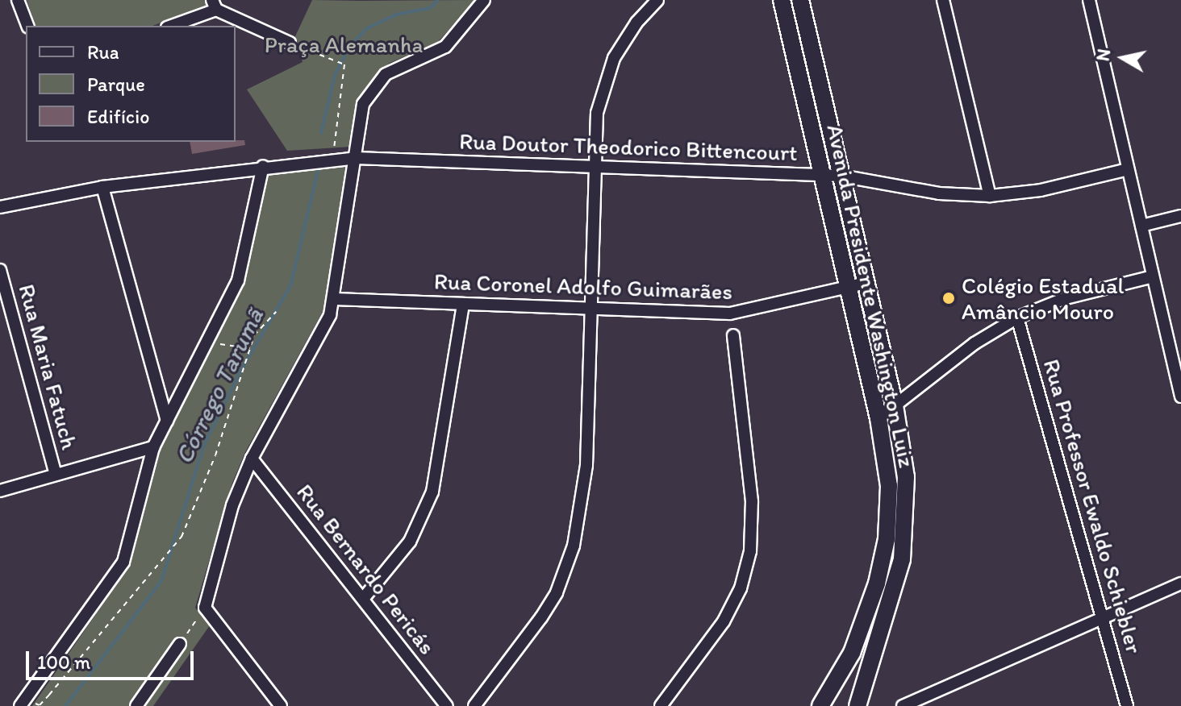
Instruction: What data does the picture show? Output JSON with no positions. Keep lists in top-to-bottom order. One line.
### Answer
{"streets":{"street":["Rua Doutor Theodorico Bittencourt","Rua Coronel Adolfo Guimarães","Avenida Presidente Washington Luiz","Rua Maria Fatuch","Rua Professor Ewaldo Schiebler","Rua Bernardo Pericás"]},"crossings":[["Rua Doutor Theodorico Bittencourt","Avenida Presidente Washington Luiz"],["Rua Coronel Adolfo Guimarães","Avenida Presidente Washington Luiz"]],"water":["Córrego Tarumã"],"parks":["Praça Alemanha"],"places":["Colégio Estadual Amâncio Mouro"],"legend":["Rua","Parque","Edifício"],"scale_bar":"100 m","north":"left"}
